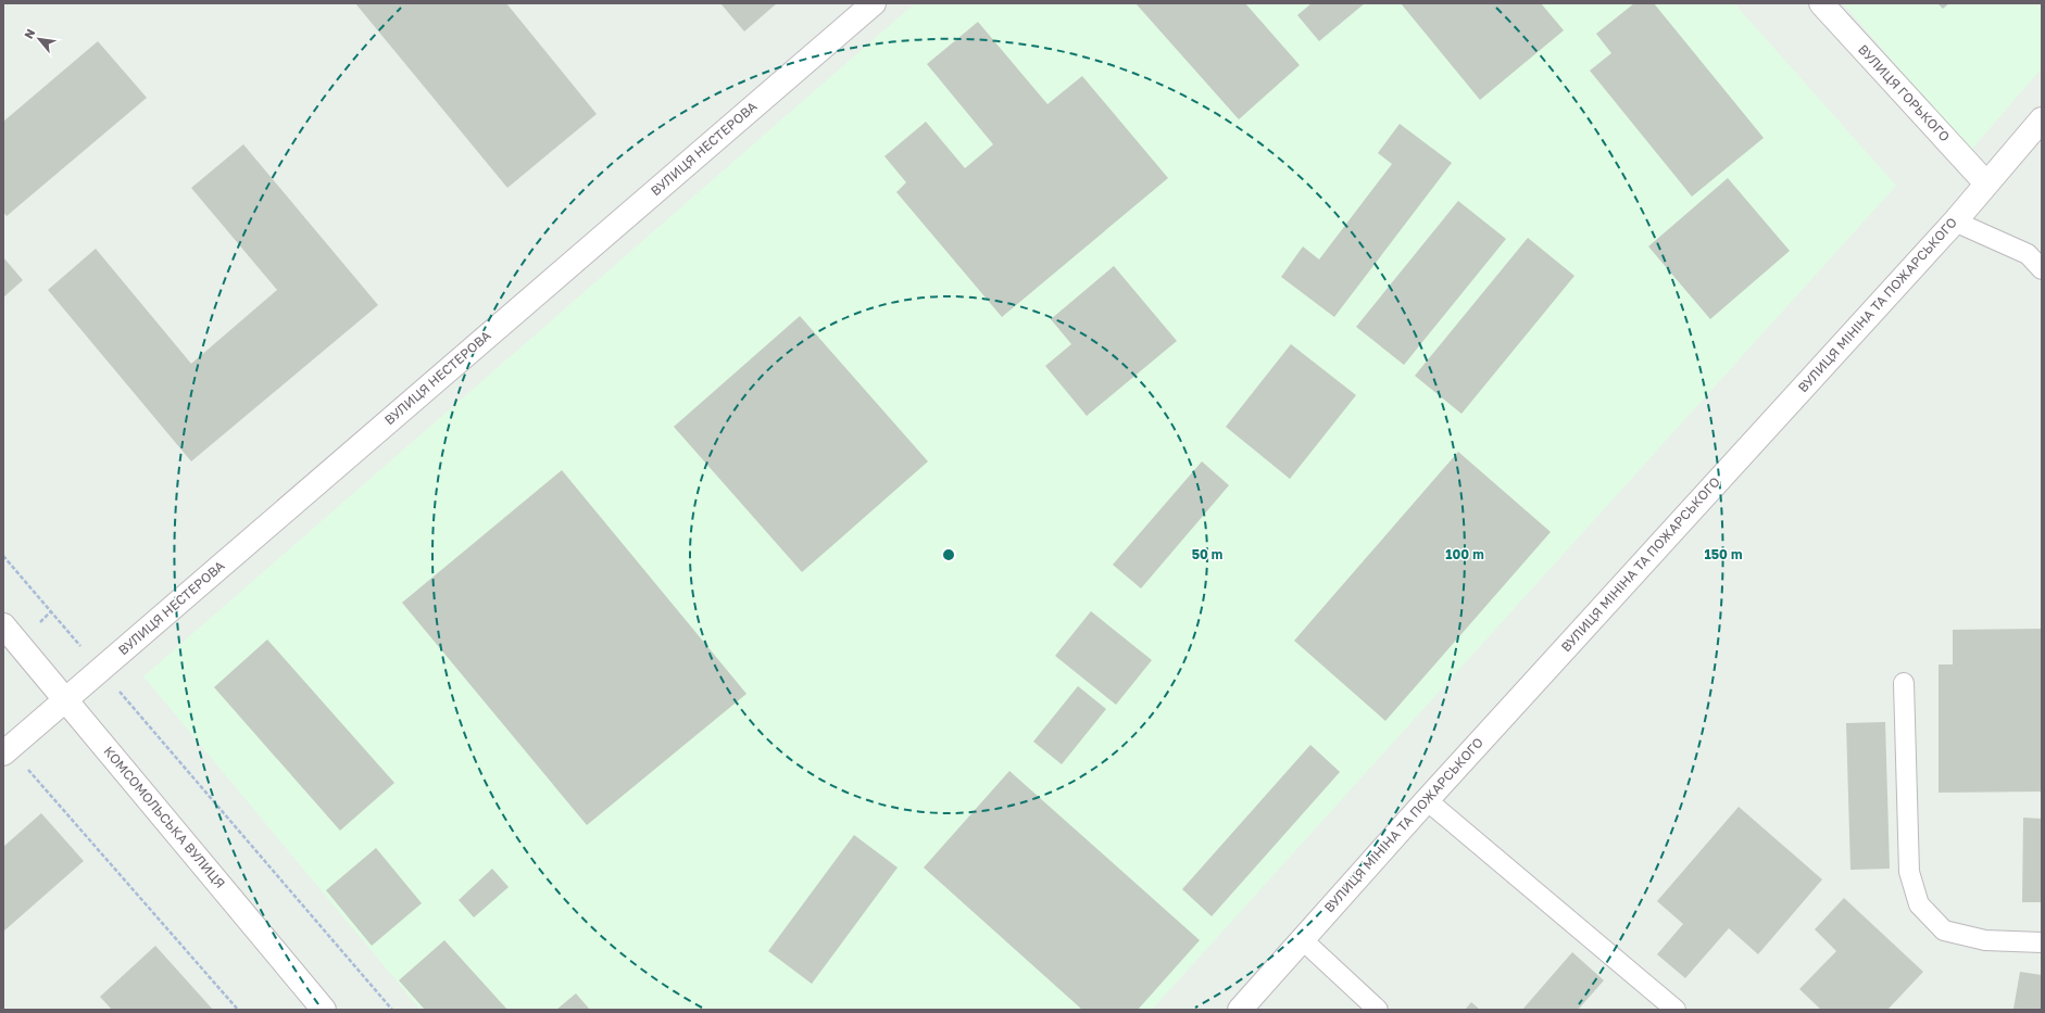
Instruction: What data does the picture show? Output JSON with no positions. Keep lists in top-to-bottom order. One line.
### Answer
{"streets":{"street":["ВУЛИЦЯ ГОРЬКОГО","ВУЛИЦЯ НЕСТЕРОВА","ВУЛИЦЯ МІНІНА ТА ПОЖАРСЬКОГО","КОМСОМОЛЬСЬКА ВУЛИЦЯ"]},"crossings":[["ВУЛИЦЯ ГОРЬКОГО","ВУЛИЦЯ МІНІНА ТА ПОЖАРСЬКОГО"],["ВУЛИЦЯ НЕСТЕРОВА","КОМСОМОЛЬСЬКА ВУЛИЦЯ"]],"north":"top left","rings":["50 m","100 m","150 m"]}
